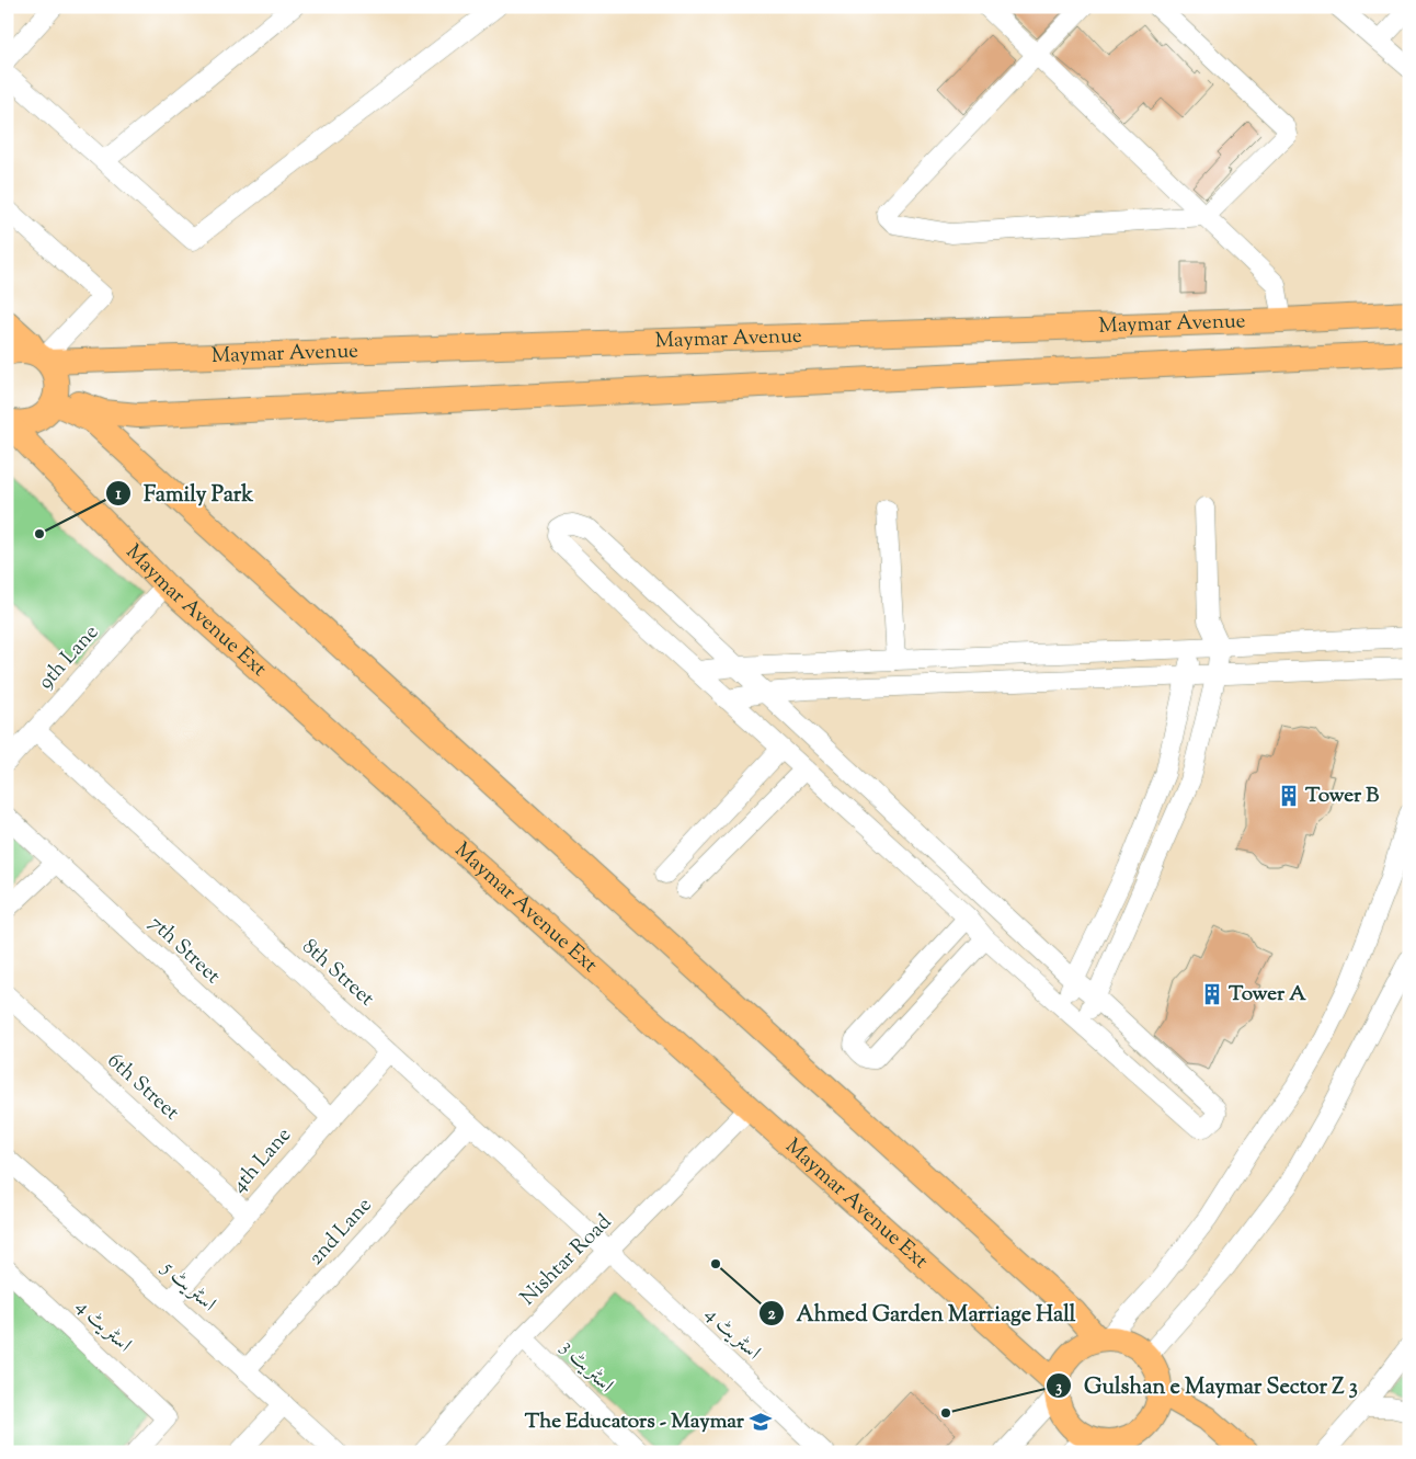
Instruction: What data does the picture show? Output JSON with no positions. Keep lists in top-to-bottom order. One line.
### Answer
{"streets":{"main road":["Maymar Avenue","Maymar Avenue Ext"],"street":["9th Lane","7th Street","8th Street","6th Street","4th Lane","2nd Lane","Nishtar Road","اسٹریٹ 5","اسٹریٹ 4","اسٹریٹ 3"]},"crossings":[["Maymar Avenue Ext","9th Lane"],["Maymar Avenue Ext","Nishtar Road"],["9th Lane","8th Street"],["7th Street","4th Lane"],["8th Street","4th Lane"],["8th Street","2nd Lane"],["8th Street","Nishtar Road"],["8th Street","اسٹریٹ 4"],["6th Street","4th Lane"],["4th Lane","اسٹریٹ 5"],["2nd Lane","اسٹریٹ 5"],["Nishtar Road","اسٹریٹ 4"],["Nishtar Road","اسٹریٹ 3"]],"places":{"other":["Family Park","Ahmed Garden Marriage Hall","Gulshan e Maymar Sector Z 3"],"building":["Tower B","Tower A"],"school or university":["The Educators - Maymar"]}}
